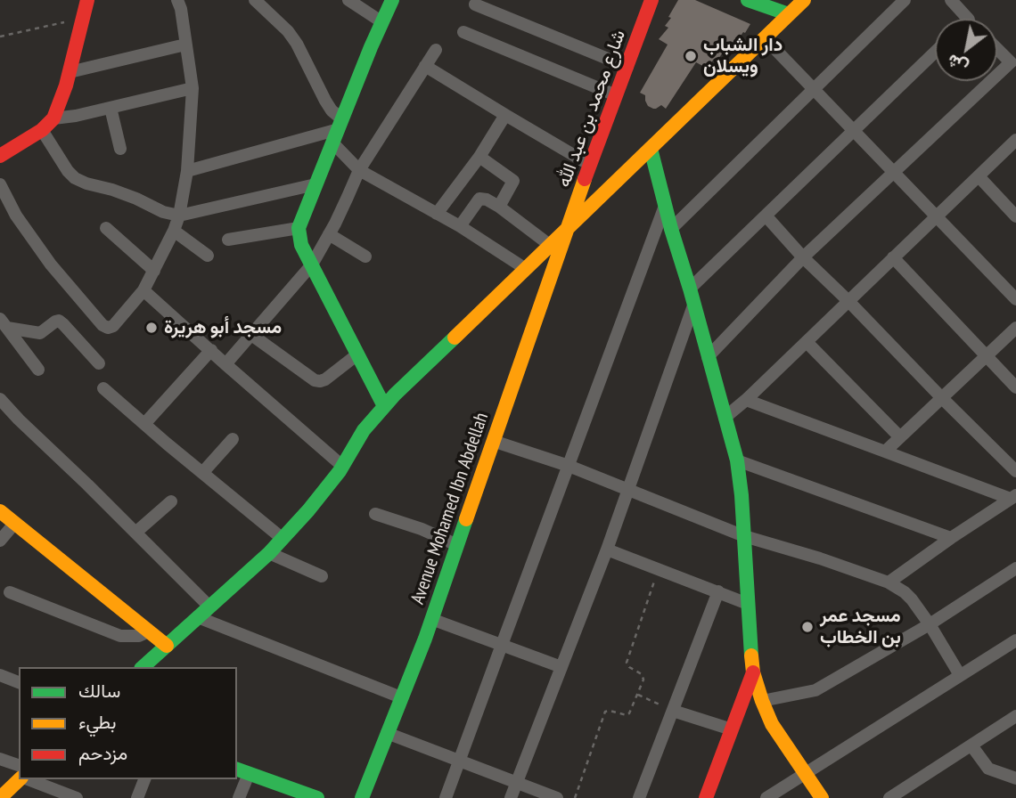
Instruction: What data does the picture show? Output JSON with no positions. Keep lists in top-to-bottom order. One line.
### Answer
{"streets":{"street":["شارع محمد بن عبد الله","Avenue Mohamed Ibn Abdellah"]},"crossings":[["شارع محمد بن عبد الله","Avenue Mohamed Ibn Abdellah"]],"places":["دار الشباب ويسلان","مسجد أبو هريرة","مسجد عمر بن الخطاب"],"legend":["سالك","بطيء","مزدحم"],"north":"bottom left"}
